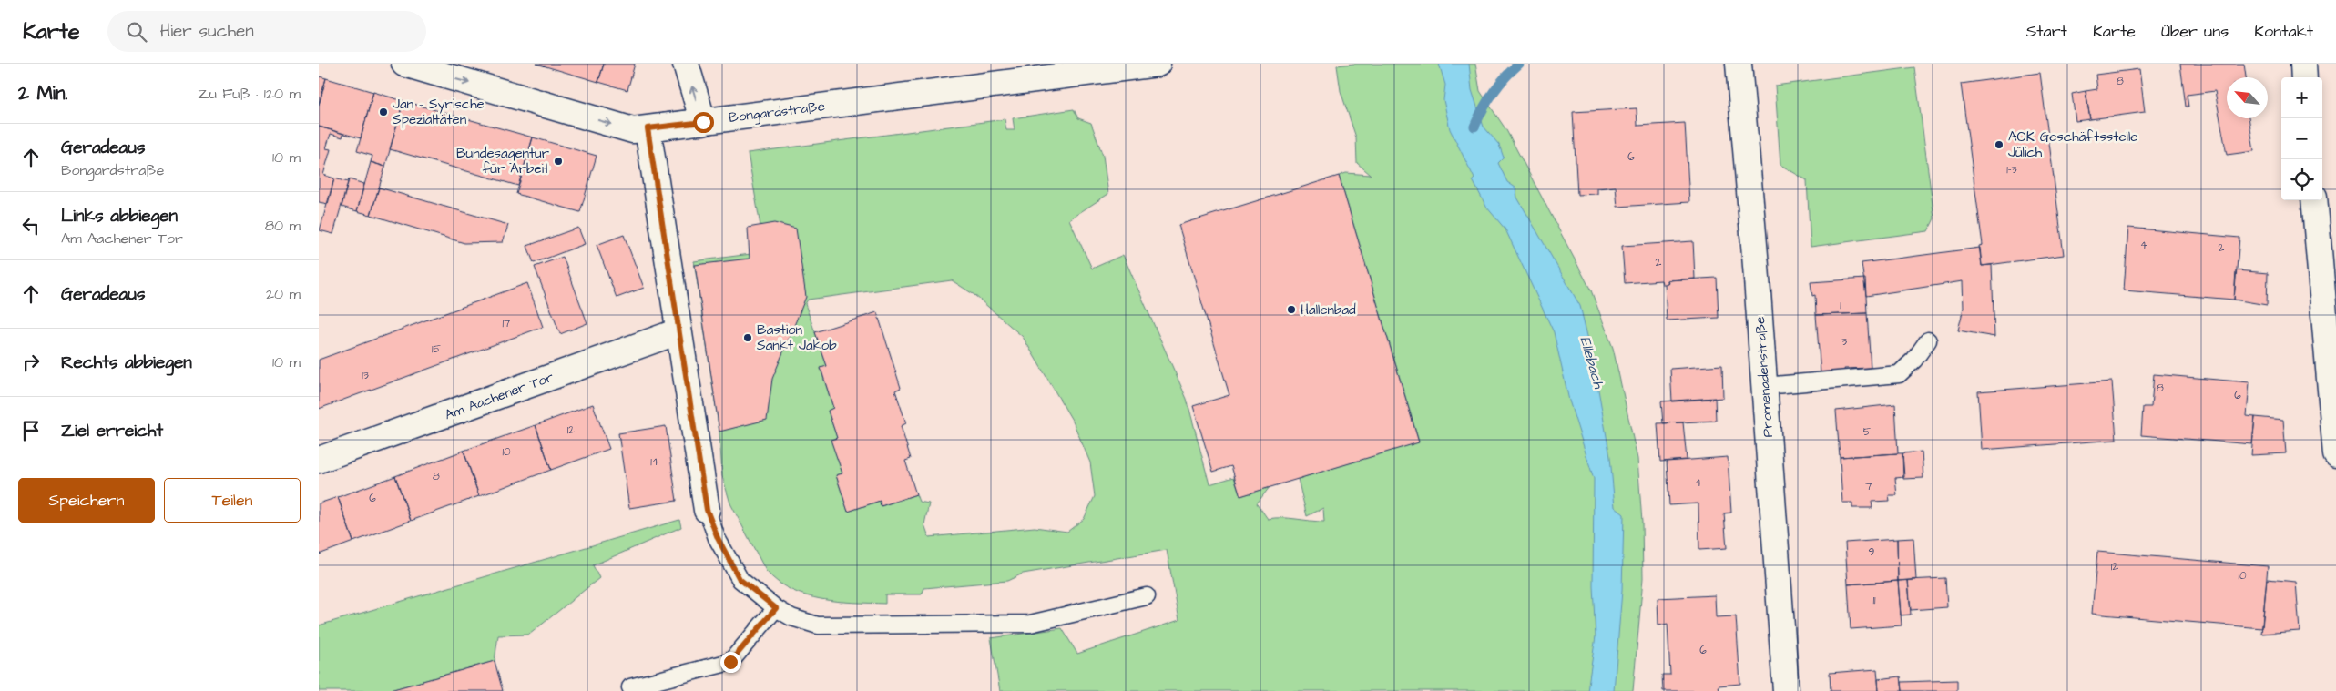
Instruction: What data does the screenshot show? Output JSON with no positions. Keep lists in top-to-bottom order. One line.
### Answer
{"streets":{"street":["Bongardstraße","Promenadenstraße","Am Aachener Tor"]},"water":["Ellebach"],"places":["Jan - Syrische Spezialtäten","AOK Geschäftsstelle Jülich","Bundesagentur für Arbeit","Hallenbad","Bastion Sankt Jakob"],"house_numbers":["8","6","1-3","4","2","2","1","17","3","15","13","8","6","12","5","10","14","8","4","7","6","9","12","10","11","6"],"north":"top left","page":{"header":"Karte","search":"Hier suchen","nav":["Start","Karte","Über uns","Kontakt"],"heading":["2 Min.","Zu Fuß · 120 m"],"map_buttons":["+","−"],"list":[["Geradeaus","Bongardstraße","10 m"],["Links abbiegen","Am Aachener Tor","80 m"],["Geradeaus","20 m"],["Rechts abbiegen","10 m"],"Ziel erreicht"],"buttons":["Speichern","Teilen"]}}
